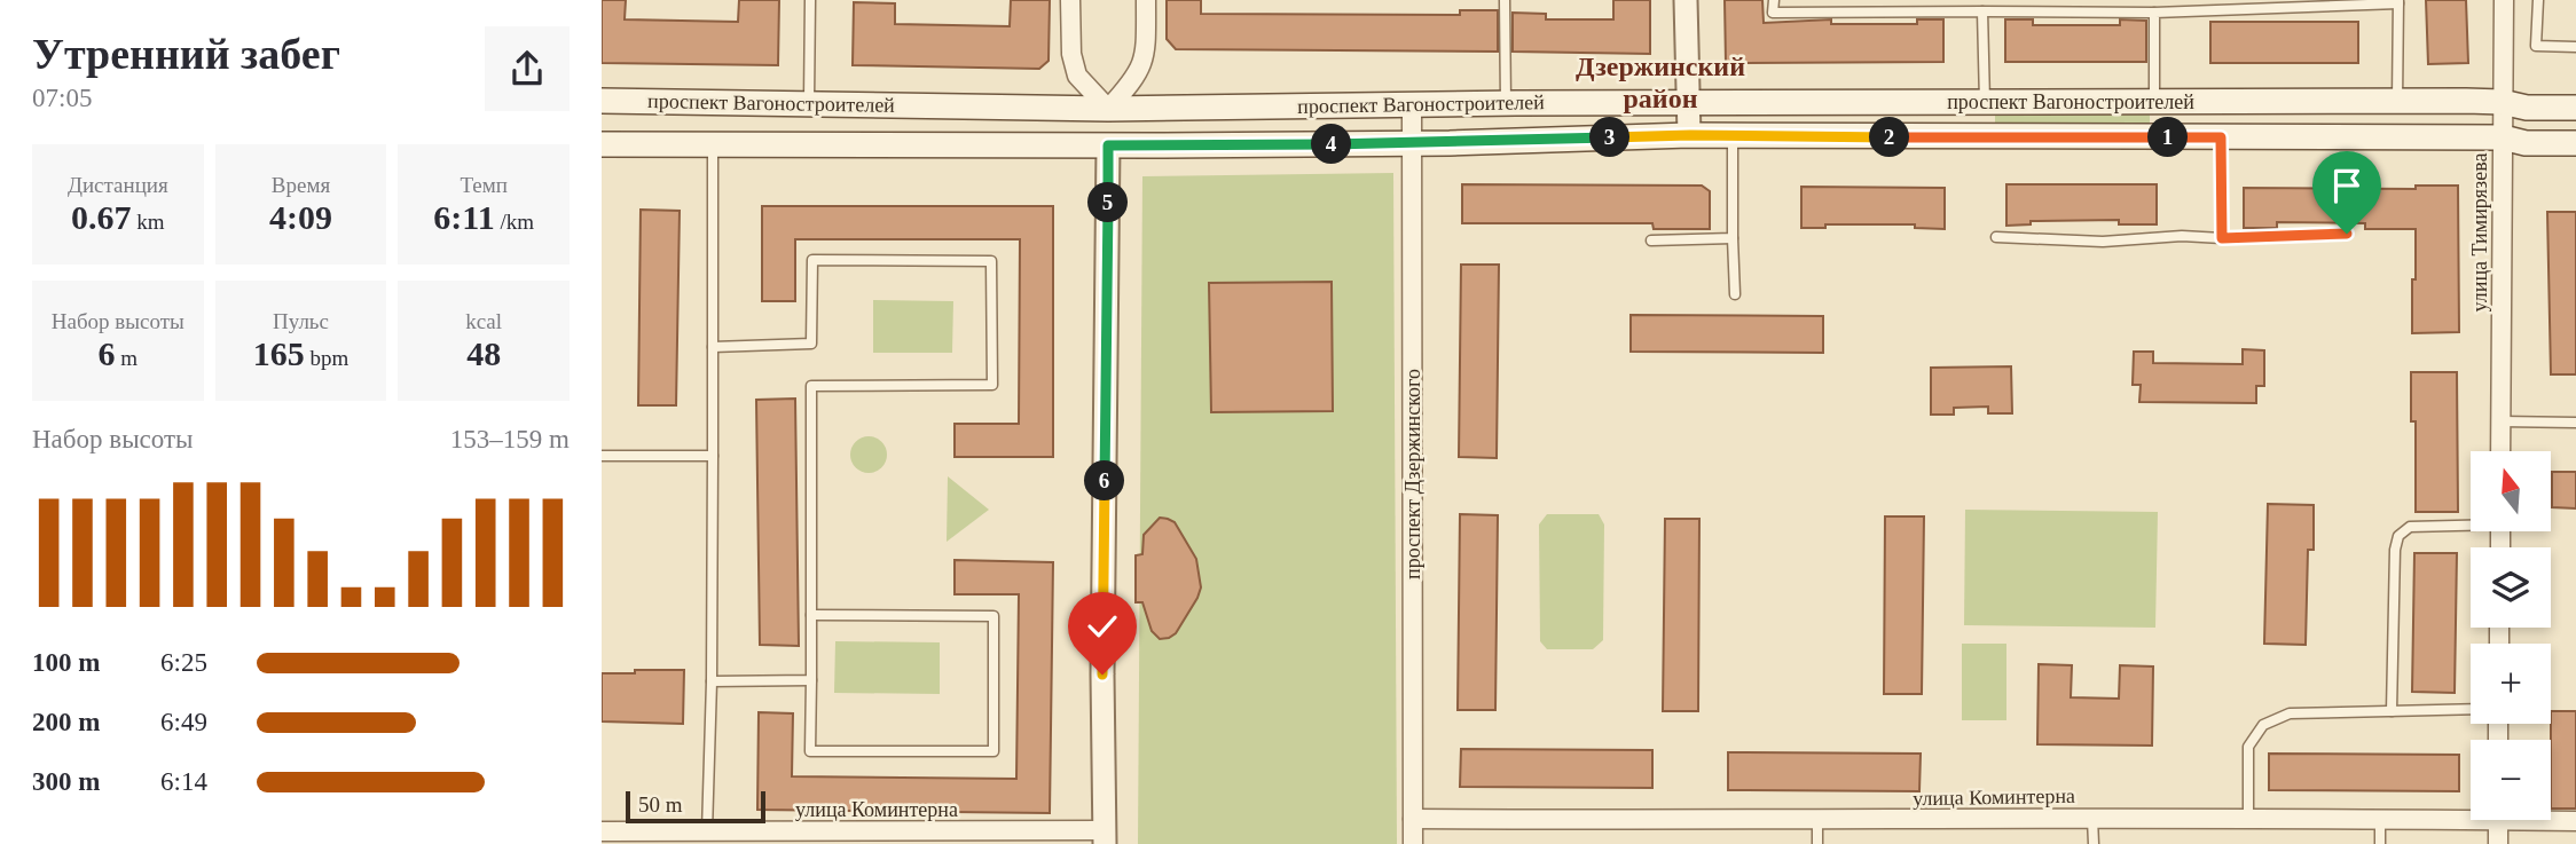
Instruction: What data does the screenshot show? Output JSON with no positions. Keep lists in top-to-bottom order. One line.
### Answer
{"streets":{"main road":["проспект Вагоностроителей"],"street":["улица Тимирязева","проспект Дзержинского","улица Коминтерна"]},"crossings":[["проспект Вагоностроителей","улица Тимирязева"],["проспект Вагоностроителей","проспект Дзержинского"],["проспект Дзержинского","улица Коминтерна"]],"districts":["Дзержинский район"],"scale_bar":"50 m","north":"top","page":{"heading":["Утренний забег","07:05"],"pins":["1","2","3","4","5","6"],"stats":[["Дистанция","0.67 km"],["Время","4:09"],["Темп","6:11 /km"],["Набор высоты","6 m"],["Пульс","165 bpm"],["kcal","48"]],"chart":["Набор высоты","153–159 m"],"map_buttons":["+","−"],"list":[{"name":"100 m","note":"6:25"},{"name":"200 m","note":"6:49"},{"name":"300 m","note":"6:14"}],"scale":"50 m"}}
